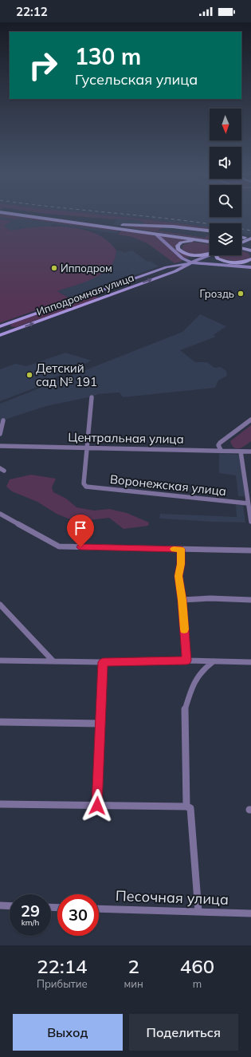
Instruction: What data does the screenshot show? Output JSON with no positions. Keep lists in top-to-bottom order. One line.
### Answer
{"streets":{"street":["Ипподромная улица","Центральная улица","Воронежская улица","Песочная улица"]},"crossings":[["Центральная улица","Воронежская улица"]],"places":["Ипподром","Гроздь","Детский сад № 191"],"north":"bottom","page":{"status":"22:12","turn":["130 m","Гусельская улица"],"speed":"29 km/h","limit":"30","eta":["22:14","Прибытие","2","мин","460","m"],"buttons":["Выход","Поделиться"]}}
